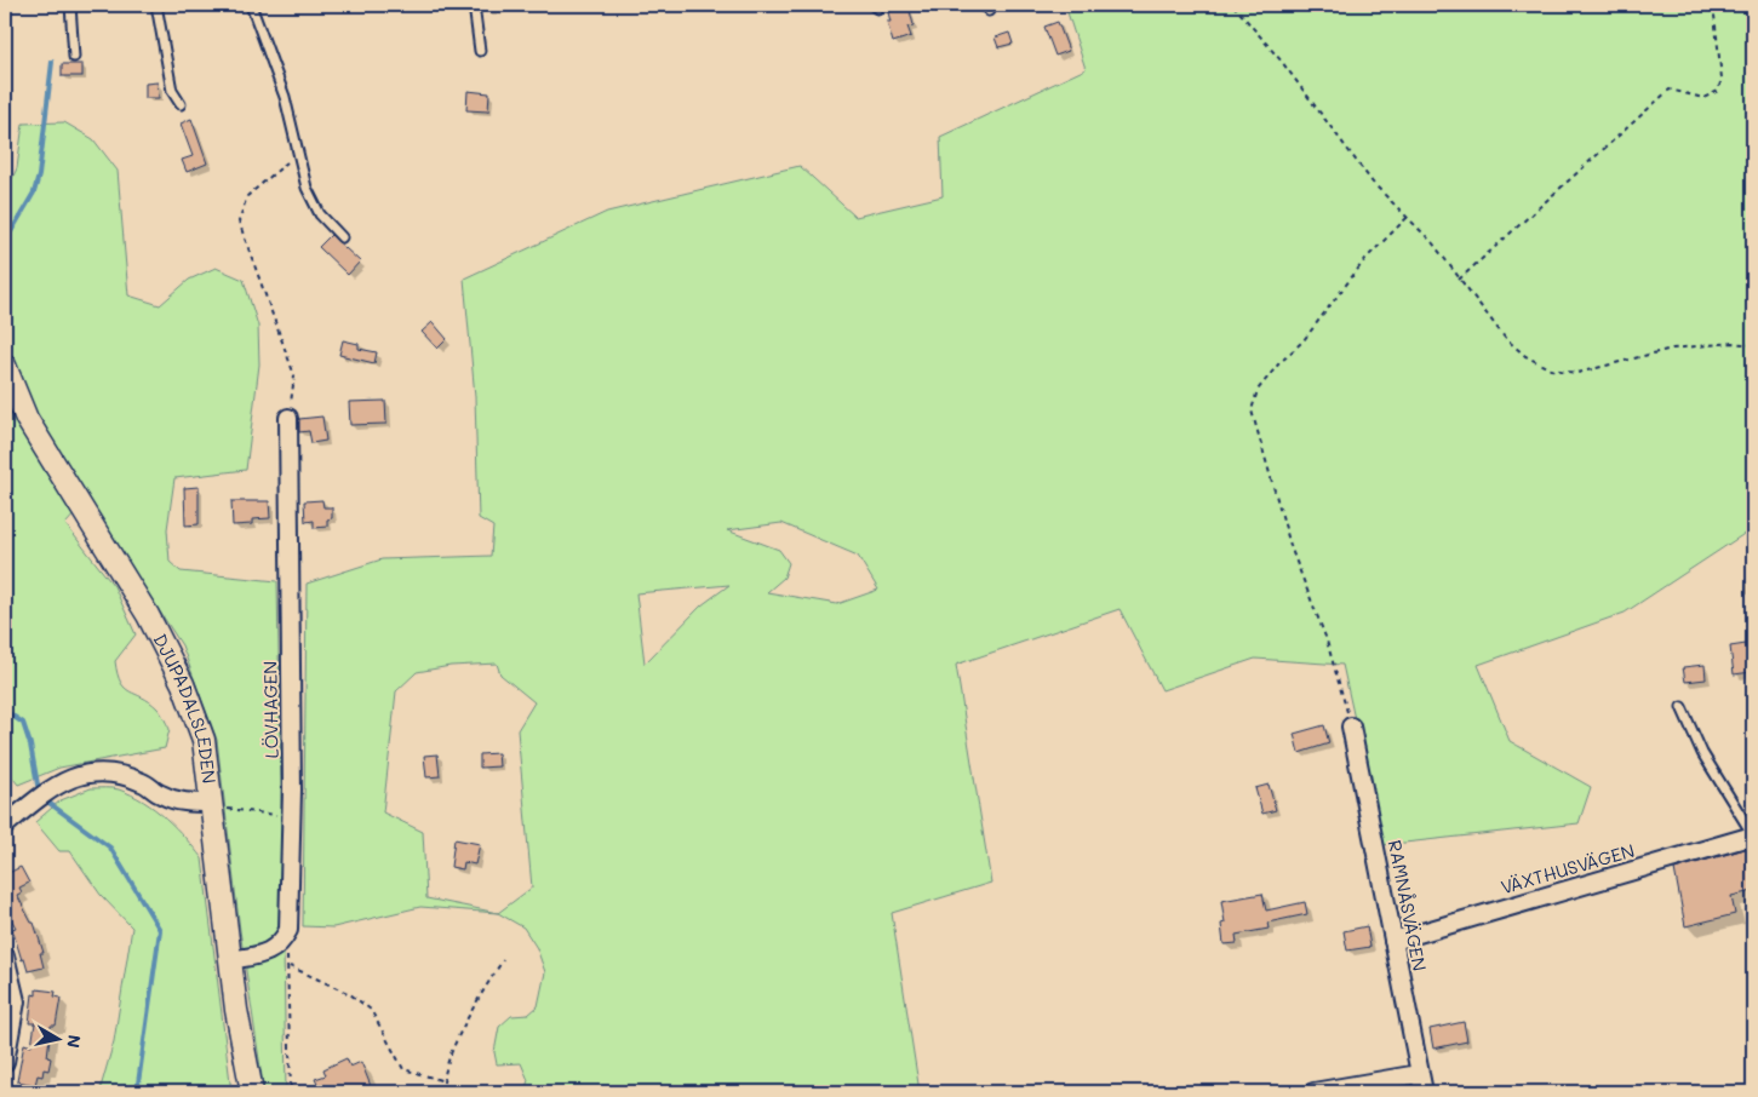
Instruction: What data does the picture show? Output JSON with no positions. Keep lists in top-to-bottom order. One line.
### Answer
{"streets":{"street":["LÖVHAGEN","DJUPADALSLEDEN","VÄXTHUSVÄGEN","RAMNÅSVÄGEN"]},"crossings":[["VÄXTHUSVÄGEN","RAMNÅSVÄGEN"]],"north":"right"}
